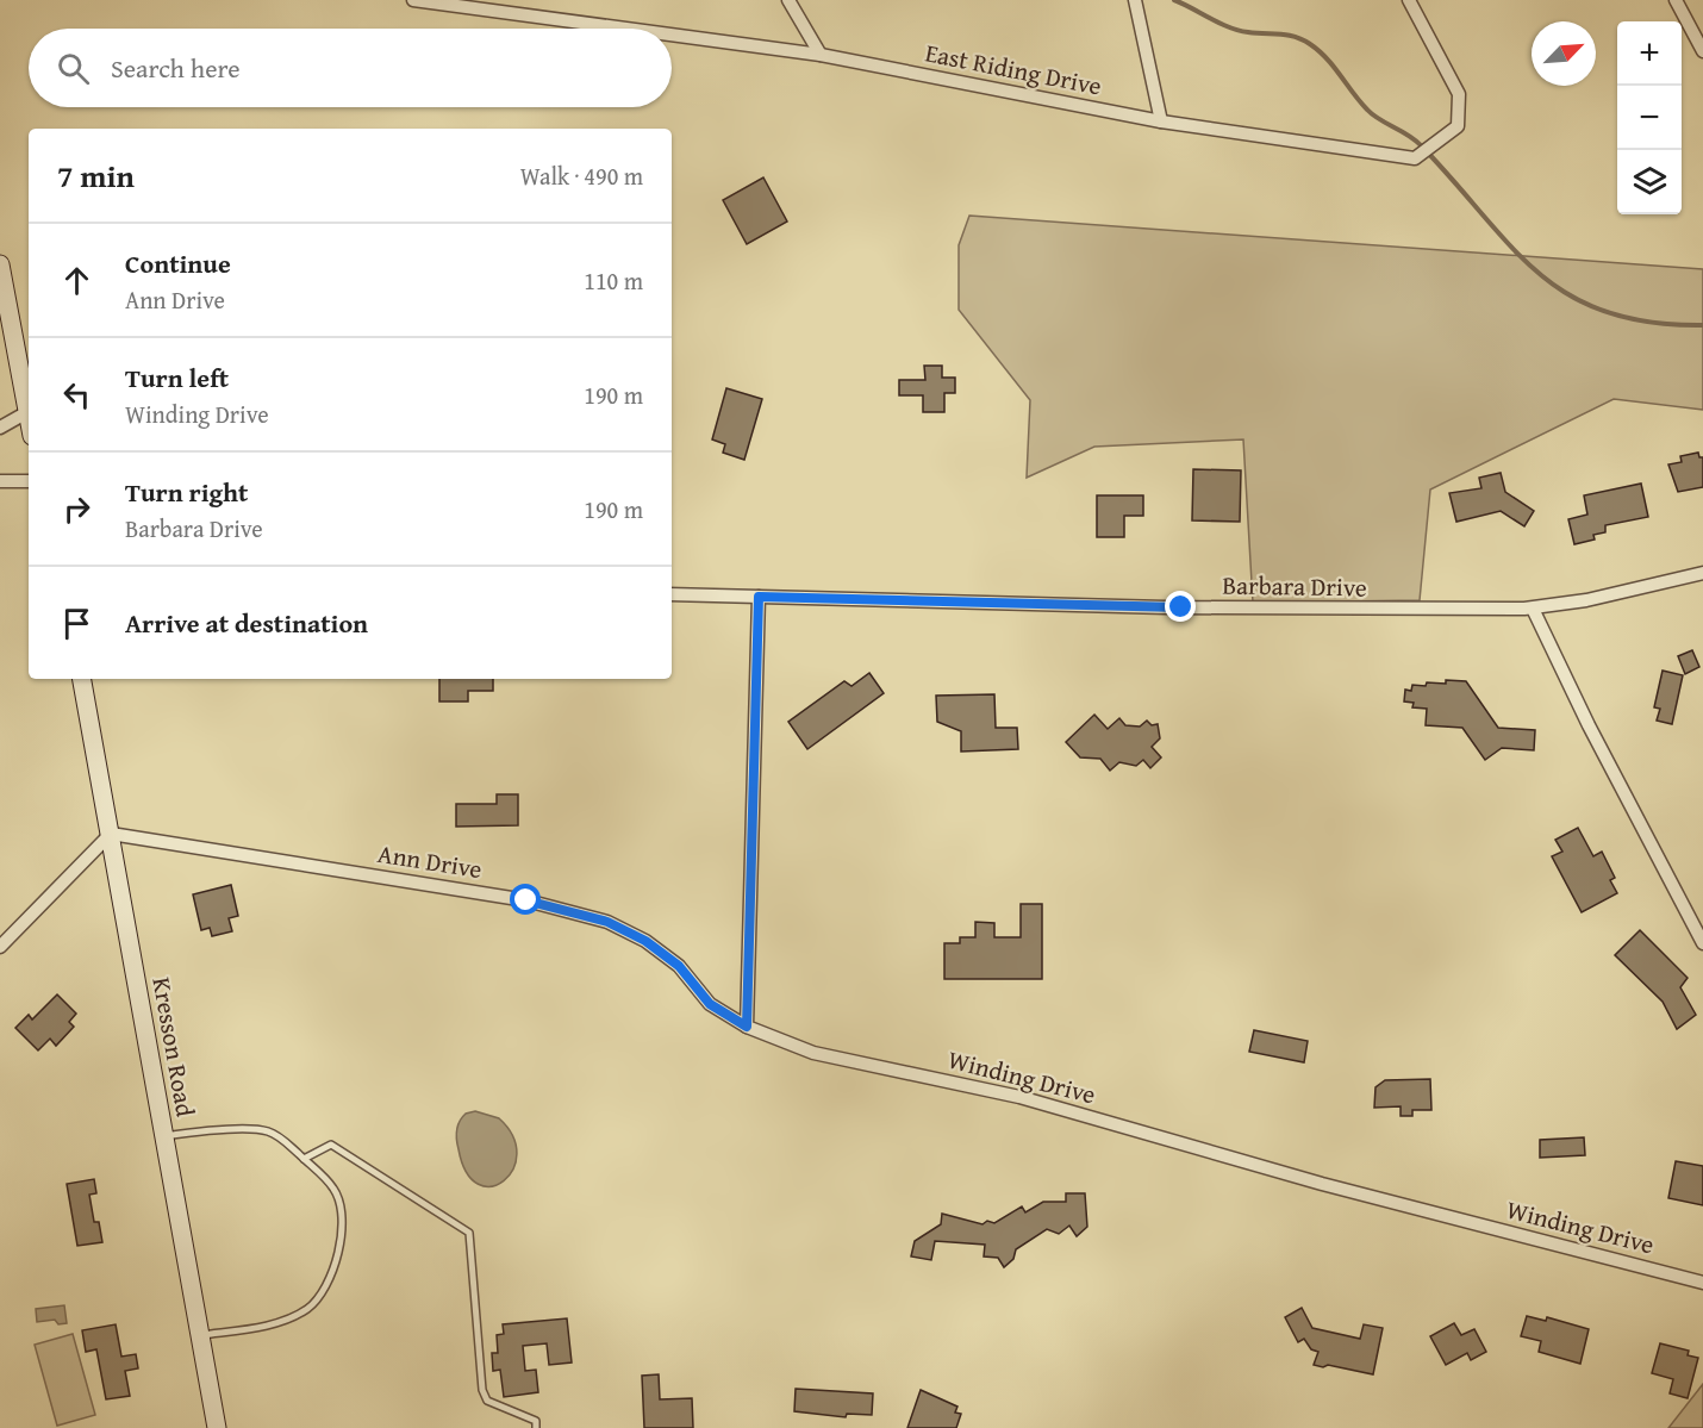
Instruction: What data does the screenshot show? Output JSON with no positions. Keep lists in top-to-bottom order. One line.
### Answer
{"streets":{"street":["East Riding Drive","Barbara Drive","Ann Drive","Kresson Road","Winding Drive"]},"crossings":[["Ann Drive","Kresson Road"],["Ann Drive","Winding Drive"]],"north":"top right","page":{"map_buttons":["+","−"],"search":"Search here","heading":["7 min","Walk · 490 m"],"list":[["Continue","Ann Drive","110 m"],["Turn left","Winding Drive","190 m"],["Turn right","Barbara Drive","190 m"],"Arrive at destination"]}}
